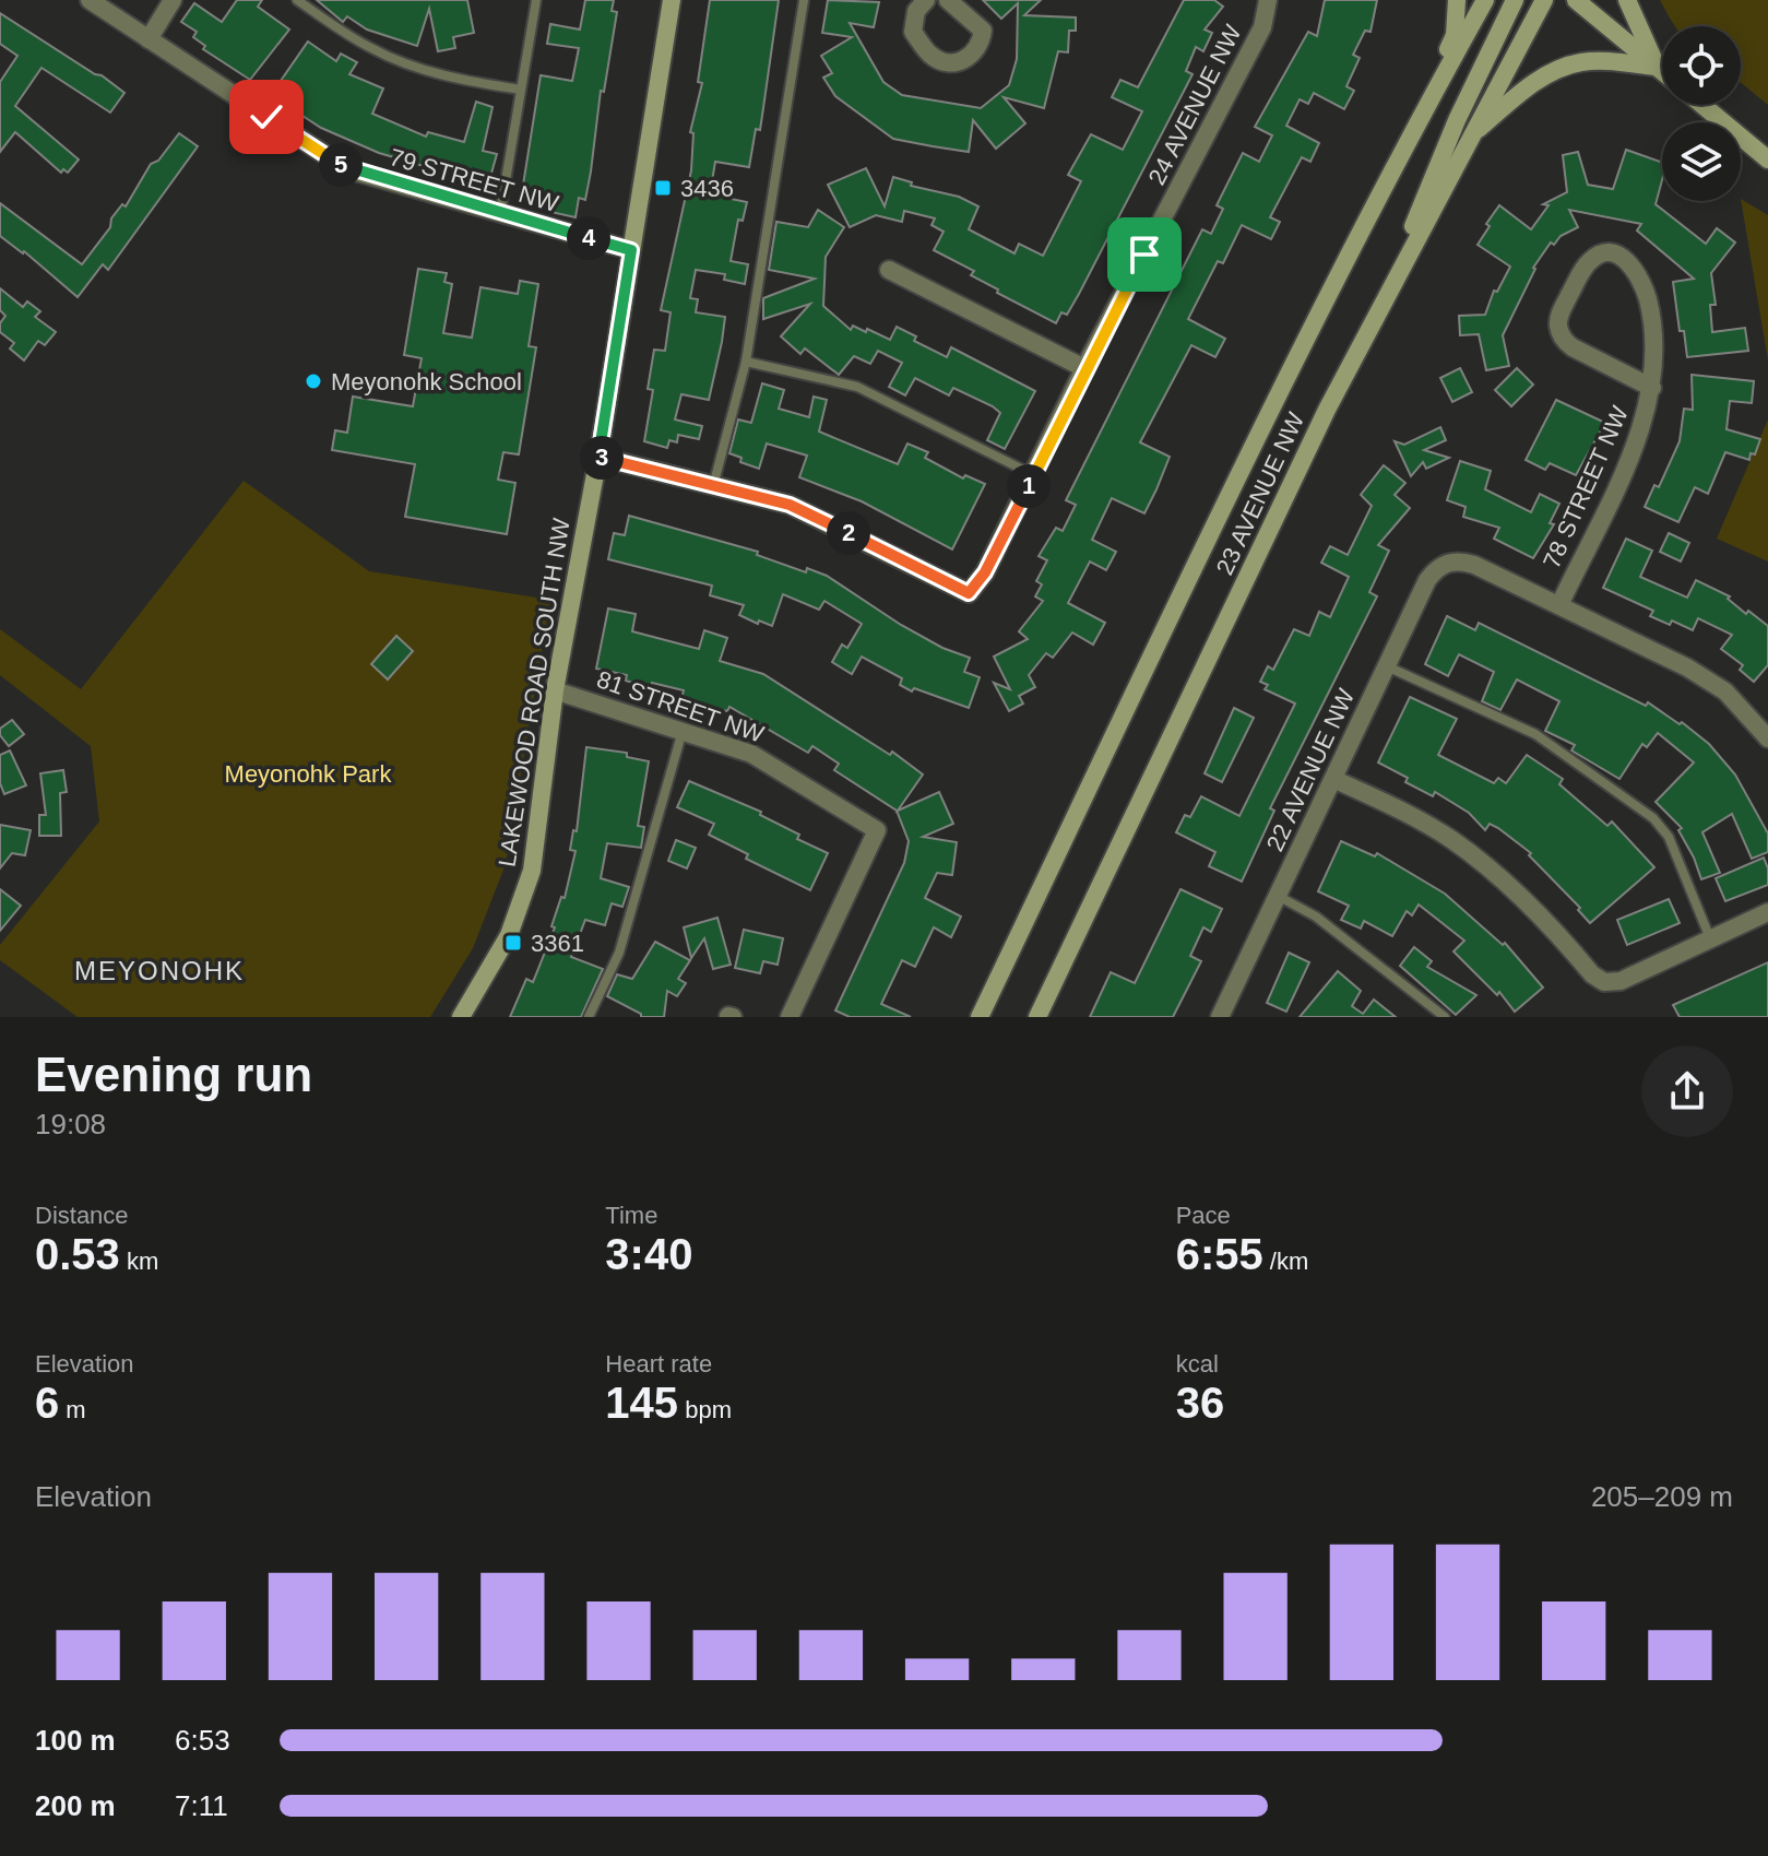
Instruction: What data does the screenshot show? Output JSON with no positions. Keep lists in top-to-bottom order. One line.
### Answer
{"streets":{"main road":["23 AVENUE NW","LAKEWOOD ROAD SOUTH NW"],"street":["24 AVENUE NW","79 STREET NW","78 STREET NW","81 STREET NW","22 AVENUE NW"]},"crossings":[["79 STREET NW","LAKEWOOD ROAD SOUTH NW"],["78 STREET NW","22 AVENUE NW"],["LAKEWOOD ROAD SOUTH NW","81 STREET NW"]],"districts":["MEYONOHK"],"parks":["Meyonohk Park"],"places":{"transit":["3436","3361"],"other":["Meyonohk School"]},"page":{"pins":["5","4","3","1","2"],"heading":["Evening run","19:08"],"stats":[["Distance","0.53 km"],["Time","3:40"],["Pace","6:55 /km"],["Elevation","6 m"],["Heart rate","145 bpm"],["kcal","36"]],"chart":["Elevation","205–209 m"],"list":[{"name":"100 m","note":"6:53"},{"name":"200 m","note":"7:11"}]}}
